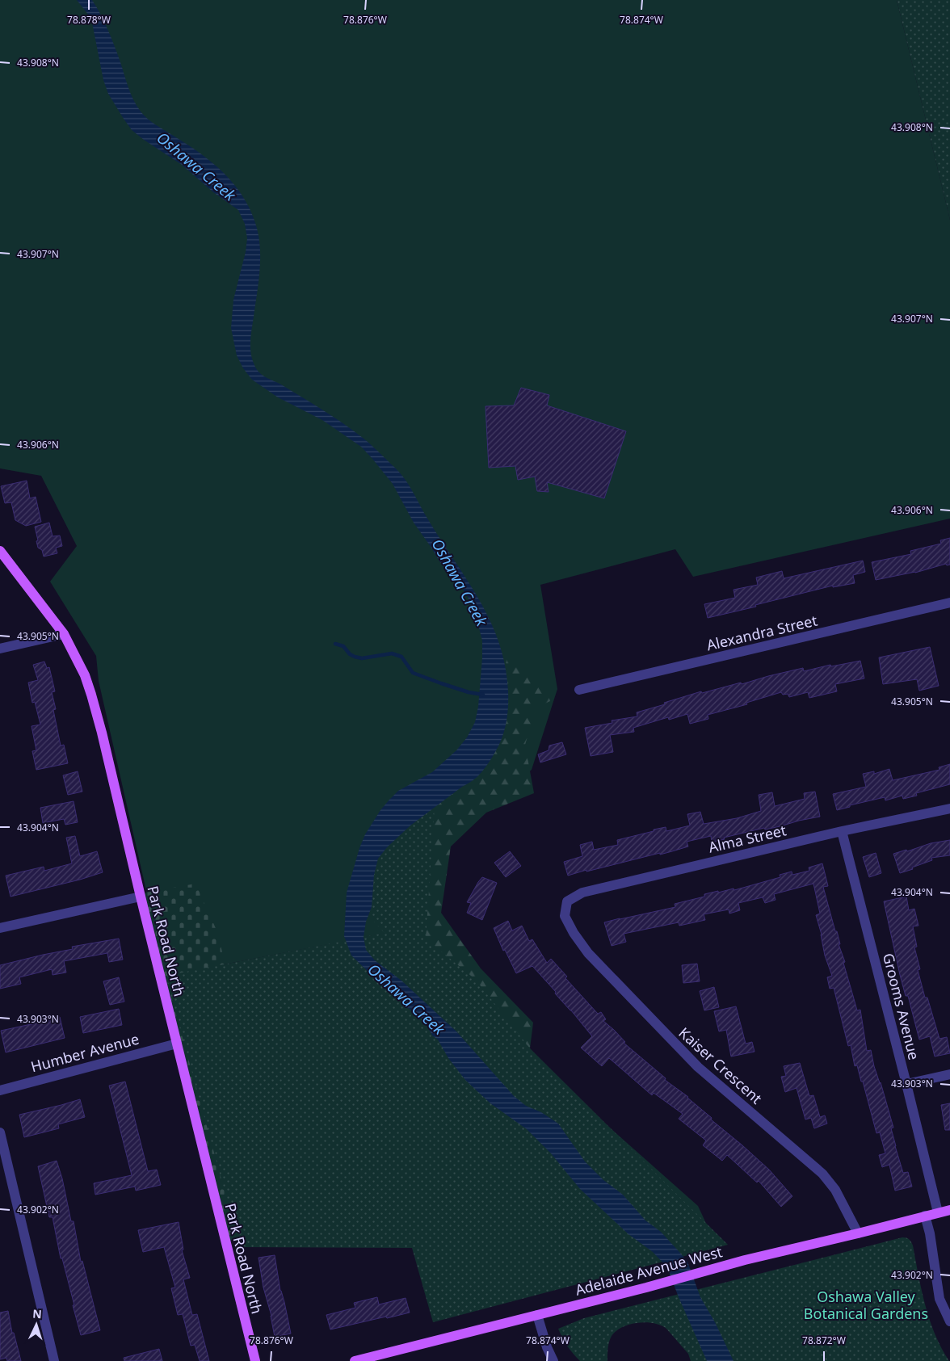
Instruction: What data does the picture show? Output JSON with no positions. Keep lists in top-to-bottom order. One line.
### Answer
{"streets":{"main road":["Park Road North","Adelaide Avenue West"],"street":["Alexandra Street","Alma Street","Grooms Avenue","Humber Avenue","Kaiser Crescent"]},"crossings":[["Alma Street","Grooms Avenue"],["Alma Street","Kaiser Crescent"],["Park Road North","Humber Avenue"],["Grooms Avenue","Adelaide Avenue West"],["Kaiser Crescent","Adelaide Avenue West"]],"water":["Oshawa Creek"],"parks":["Oshawa Valley Botanical Gardens"],"north":"top","coordinates":["78.878°W","78.876°W","78.874°W","43.908°N","43.907°N","43.906°N","43.905°N","43.904°N","43.903°N","43.902°N","78.872°W"]}
